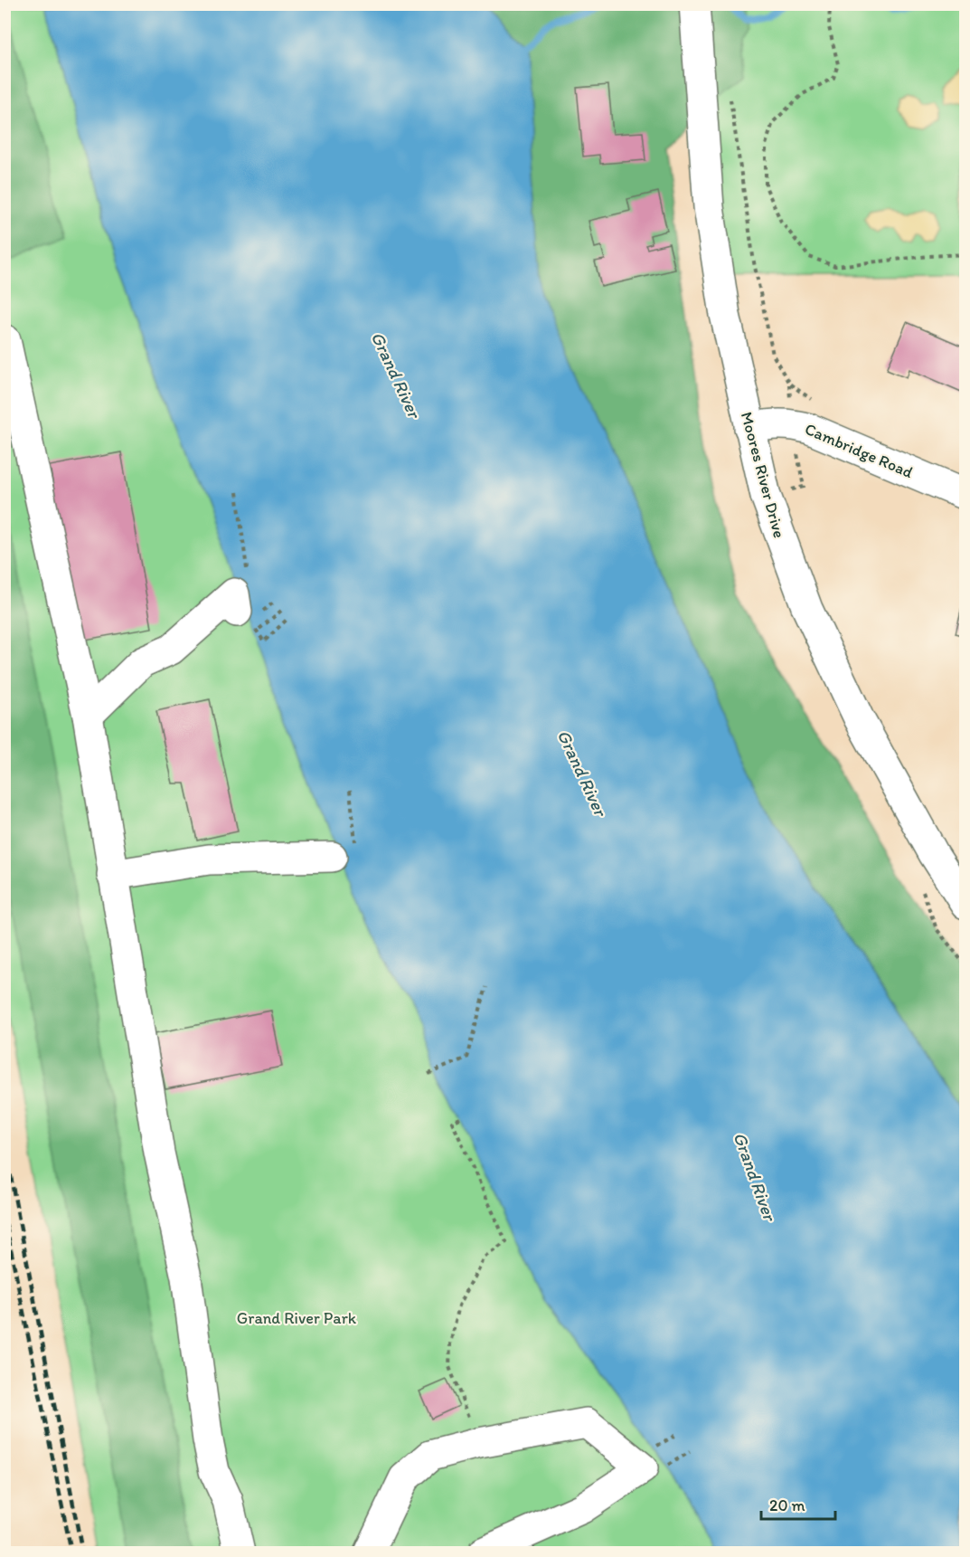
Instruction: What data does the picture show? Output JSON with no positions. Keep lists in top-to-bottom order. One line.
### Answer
{"streets":{"street":["Cambridge Road","Moores River Drive"]},"crossings":[["Cambridge Road","Moores River Drive"]],"water":["Grand River"],"parks":["Grand River Park"],"scale_bar":"20 m"}
